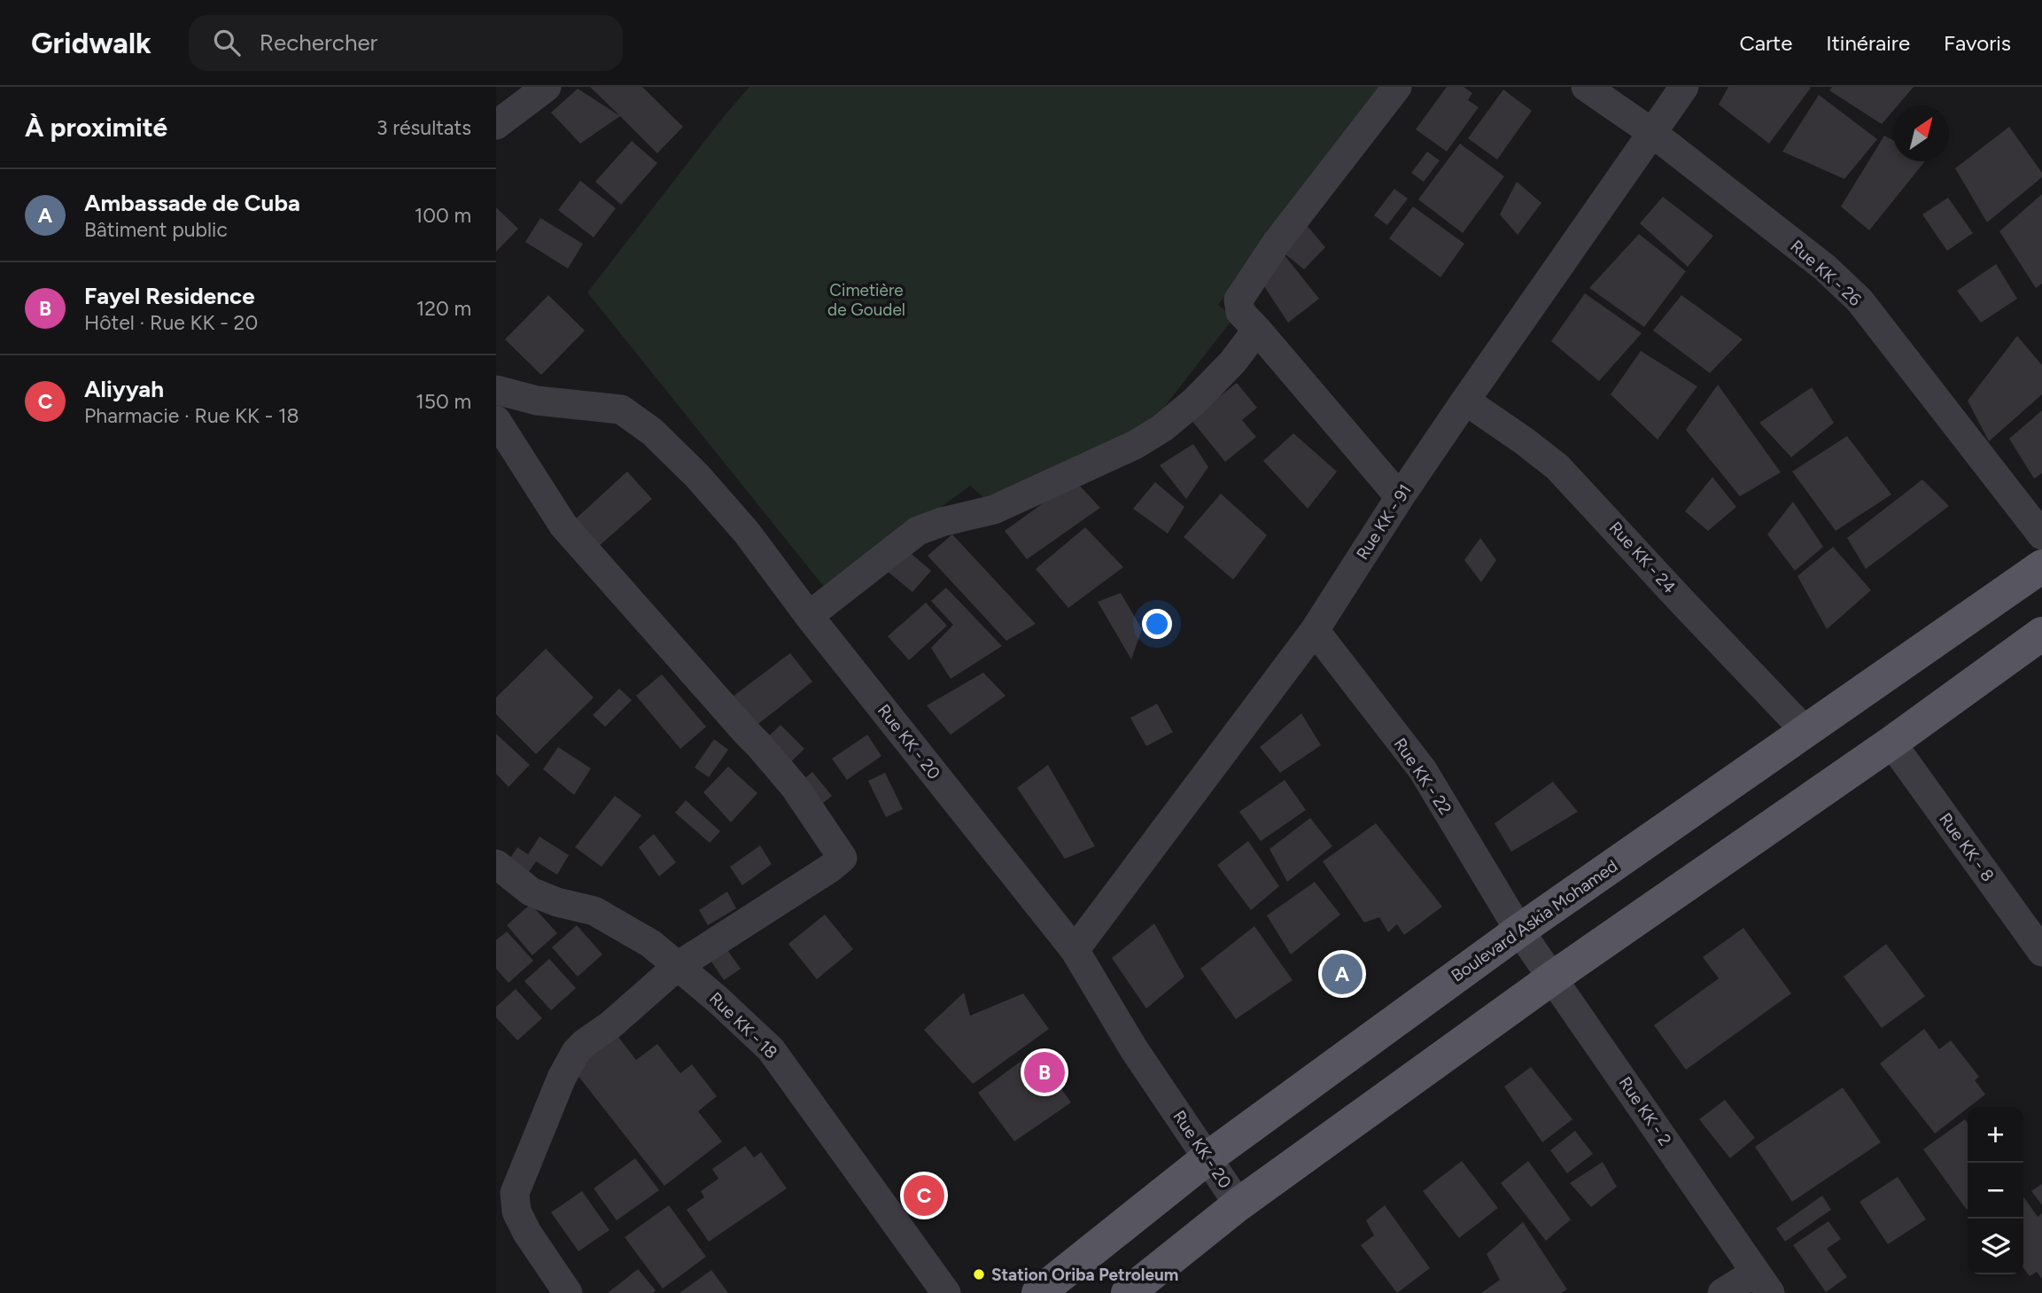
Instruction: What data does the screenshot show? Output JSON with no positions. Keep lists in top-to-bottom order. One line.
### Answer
{"streets":{"main road":["Boulevard Askia Mohamed"],"street":["Rue KK - 26","Rue KK - 91","Rue KK - 24","Rue KK - 20","Rue KK - 22","Rue KK - 8","Rue KK - 18","Rue KK - 2"]},"crossings":[["Rue KK - 26","Rue KK - 91"],["Rue KK - 91","Rue KK - 24"],["Rue KK - 91","Rue KK - 20"],["Rue KK - 91","Rue KK - 22"],["Rue KK - 24","Boulevard Askia Mohamed"],["Rue KK - 20","Boulevard Askia Mohamed"],["Rue KK - 22","Boulevard Askia Mohamed"],["Rue KK - 22","Rue KK - 2"],["Boulevard Askia Mohamed","Rue KK - 2"]],"parks":["Cimetière de Goudel"],"places":["Station Oriba Petroleum"],"north":"top right","page":{"header":"Gridwalk","search":"Rechercher","nav":["Carte","Itinéraire","Favoris"],"heading":["À proximité","3 résultats"],"list":[{"mark":"A","name":"Ambassade de Cuba","note":"Bâtiment public","value":"100 m"},{"mark":"B","name":"Fayel Residence","note":"Hôtel · Rue KK - 20","value":"120 m"},{"mark":"C","name":"Aliyyah","note":"Pharmacie · Rue KK - 18","value":"150 m"}],"pins":["A","B","C"],"map_buttons":["+","−"]}}
